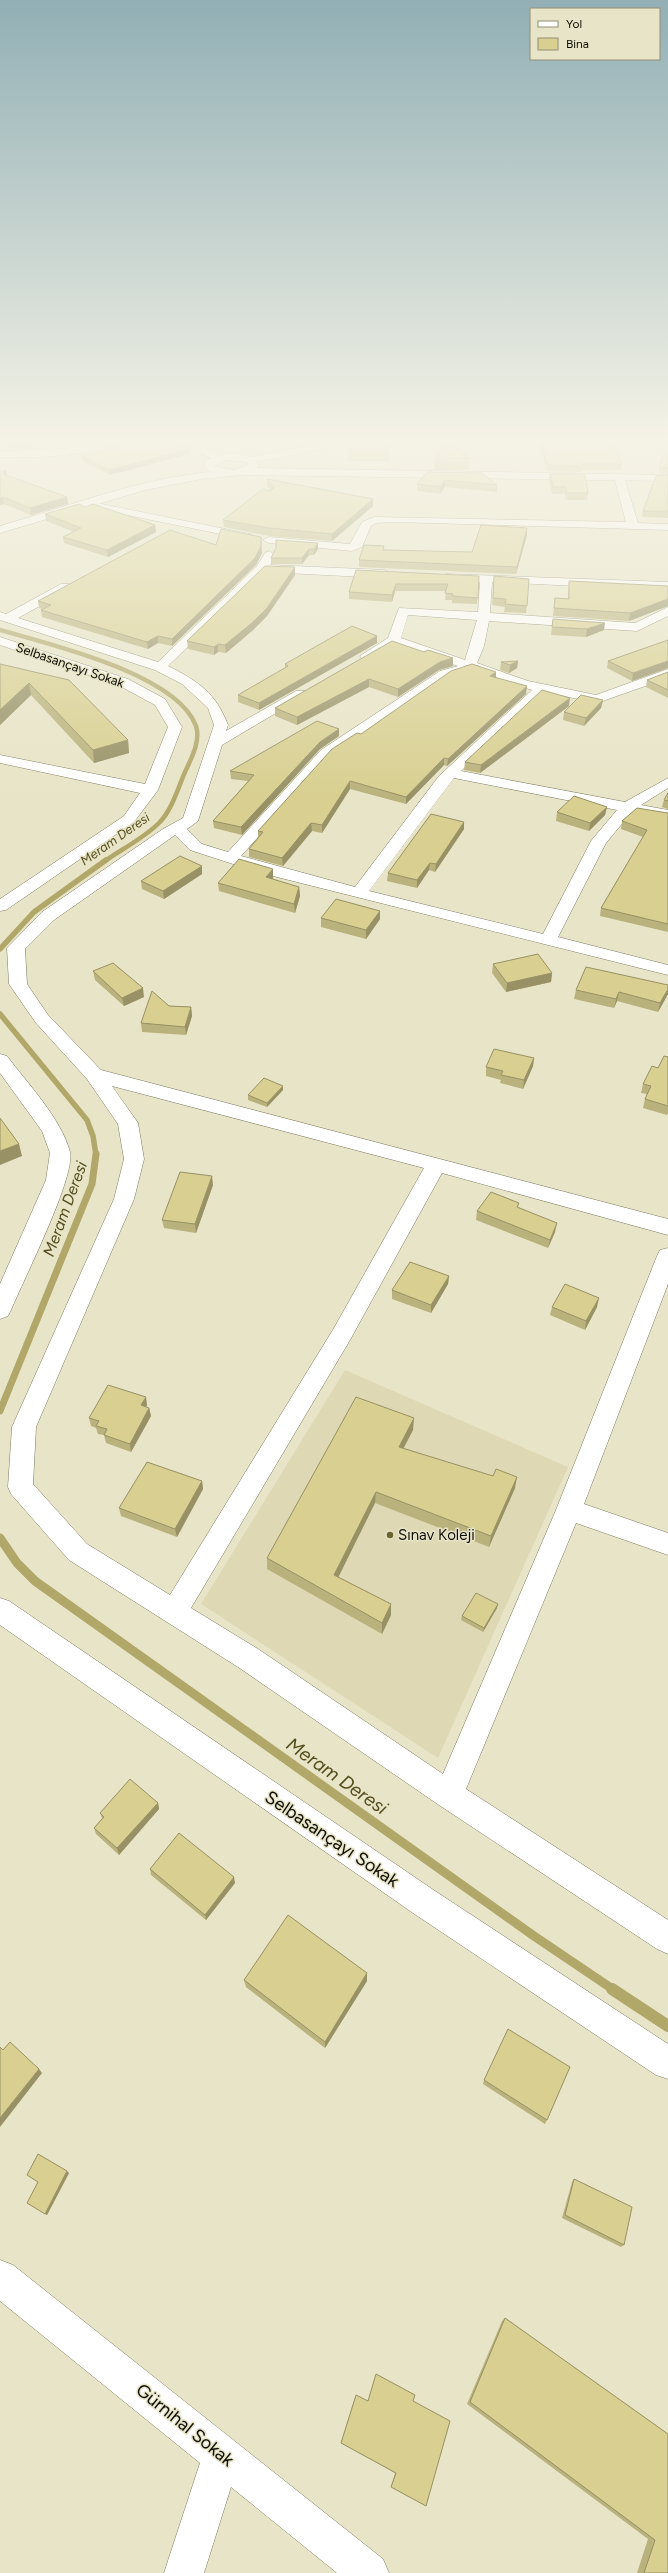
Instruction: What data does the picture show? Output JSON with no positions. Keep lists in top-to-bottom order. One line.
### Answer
{"streets":{"street":["Selbasançayı Sokak","Gürnihal Sokak"]},"water":["Meram Deresi"],"places":["Sınav Koleji"],"legend":["Yol","Bina"]}
